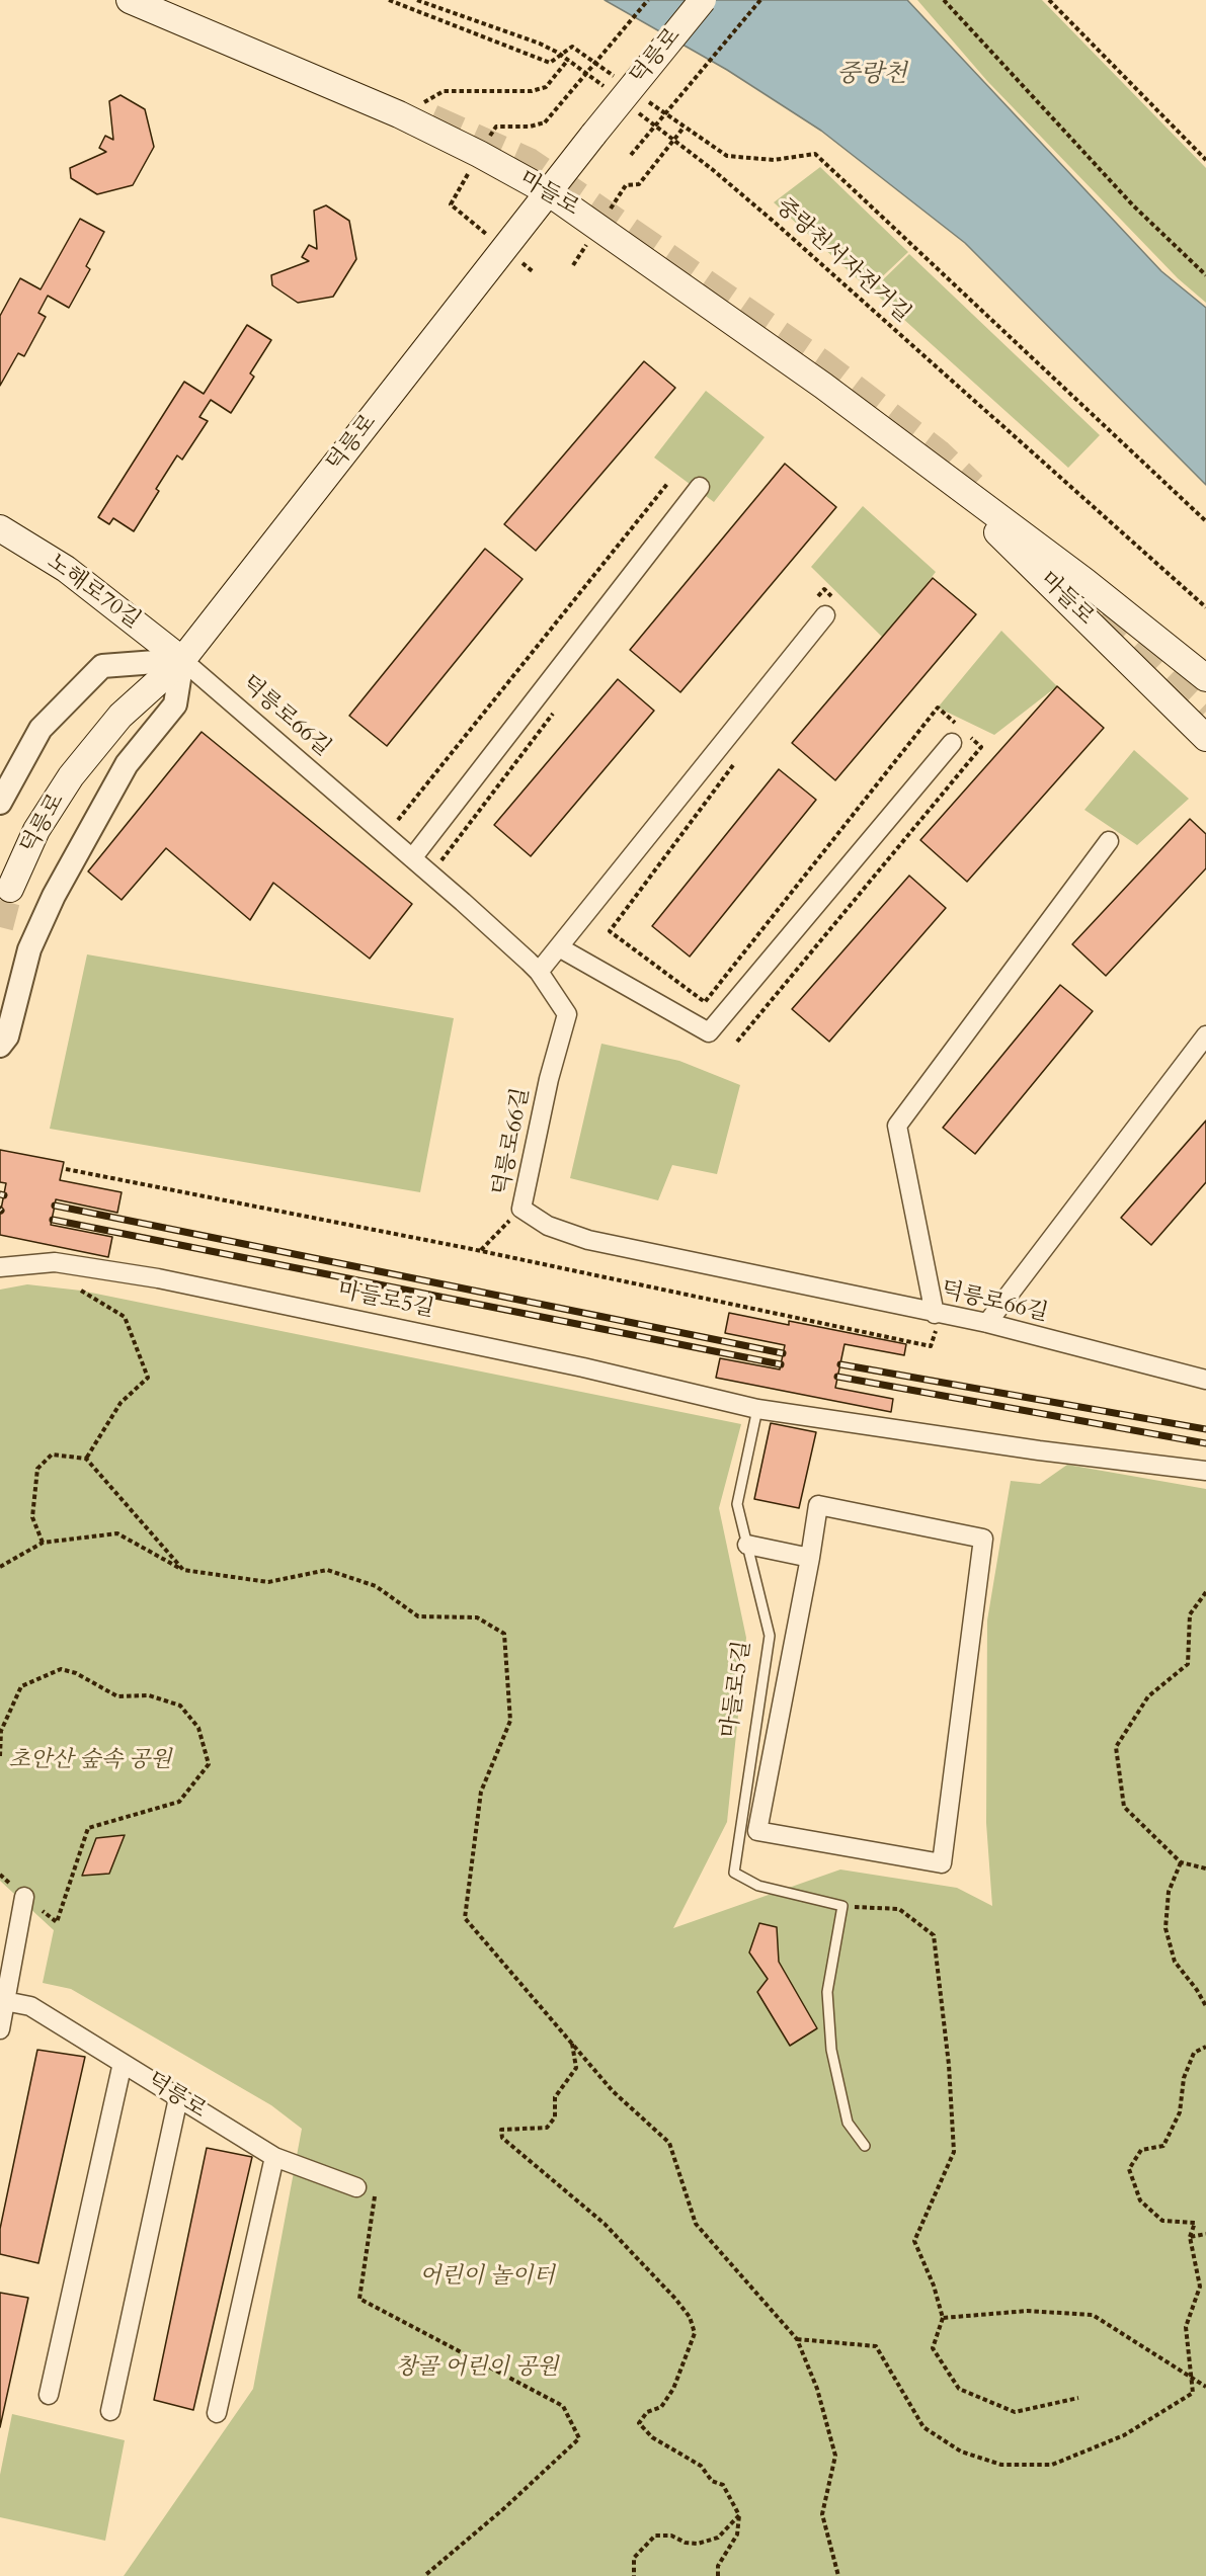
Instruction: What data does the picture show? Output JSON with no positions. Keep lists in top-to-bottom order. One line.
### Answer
{"streets":{"main road":["덕릉로","마들로","노해로70길"],"street":["덕릉로66길","마들로5길"],"path":["중랑천서자전거길"]},"crossings":[["덕릉로","마들로"],["덕릉로","노해로70길"],["덕릉로","덕릉로66길"],["노해로70길","덕릉로66길"]],"water":["중랑천"],"parks":["초안산 숲속 공원","어린이 놀이터","창골 어린이 공원"]}
